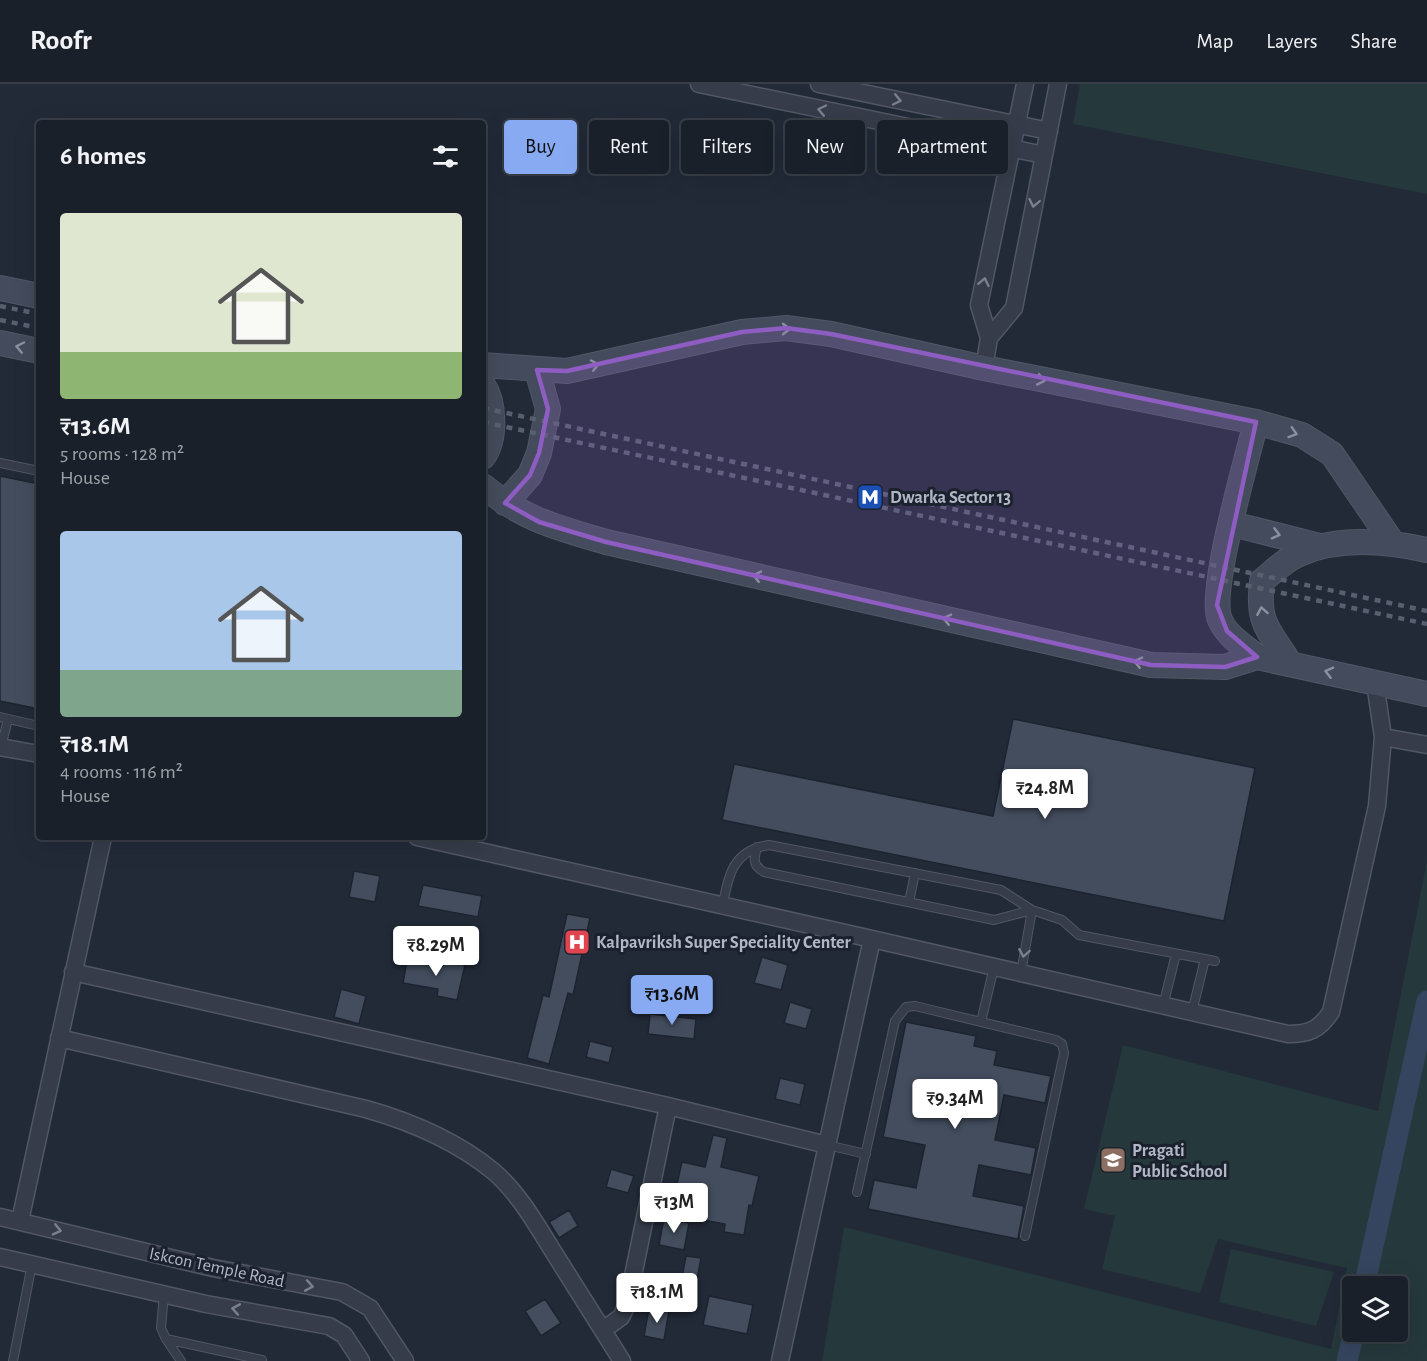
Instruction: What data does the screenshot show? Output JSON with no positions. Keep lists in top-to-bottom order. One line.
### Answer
{"streets":{"street":["Iskcon Temple Road"]},"places":{"metro station":["Dwarka Sector 13"],"hospital":["Kalpavriksh Super Speciality Center"],"school or university":["Pragati Public School"]},"page":{"header":"Roofr","nav":["Map","Layers","Share"],"chip":["Buy","Rent","Filters","New","Apartment"],"heading":"6 homes","list":[{"name":"₹13.6M","note":"5 rooms · 128 m² · House"},{"name":"₹18.1M","note":"4 rooms · 116 m² · House"}],"price":["₹24.8M","₹8.29M","₹13.6M","₹9.34M","₹13M","₹18.1M"]}}
